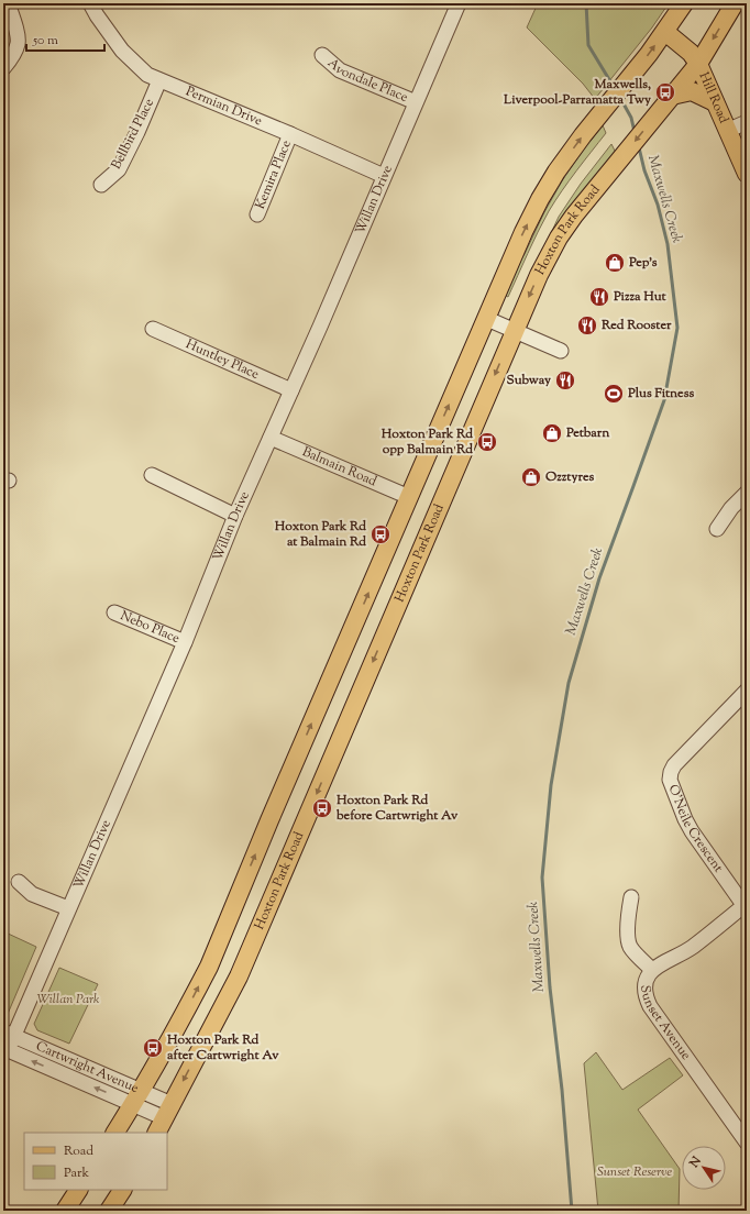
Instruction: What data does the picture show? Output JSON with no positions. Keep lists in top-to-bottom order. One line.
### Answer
{"streets":{"main road":["Hill Road","Hoxton Park Road"],"street":["Avondale Place","Permian Drive","Bellbird Place","Kemira Place","Willan Drive","Huntley Place","Balmain Road","Nebo Place","O'Neile Crescent","Sunset Avenue","Cartwright Avenue"]},"crossings":[["Avondale Place","Willan Drive"],["Hill Road","Hoxton Park Road"],["Permian Drive","Bellbird Place"],["Permian Drive","Kemira Place"],["Permian Drive","Willan Drive"],["Willan Drive","Huntley Place"],["Willan Drive","Balmain Road"],["Willan Drive","Nebo Place"],["Willan Drive","Cartwright Avenue"],["Hoxton Park Road","Cartwright Avenue"],["O'Neile Crescent","Sunset Avenue"]],"water":["Maxwells Creek"],"parks":["Willan Park","Sunset Reserve"],"places":{"bus stop":["Maxwells, Liverpool-Parramatta Twy","Hoxton Park Rd opp Balmain Rd","Hoxton Park Rd at Balmain Rd","Hoxton Park Rd before Cartwright Av","Hoxton Park Rd after Cartwright Av"],"shop":["Pep's","Petbarn","Ozztyres"],"restaurant":["Pizza Hut","Red Rooster","Subway"],"sports":["Plus Fitness"]},"legend":["Road","Park"],"scale_bar":"50 m","north":"top left"}
